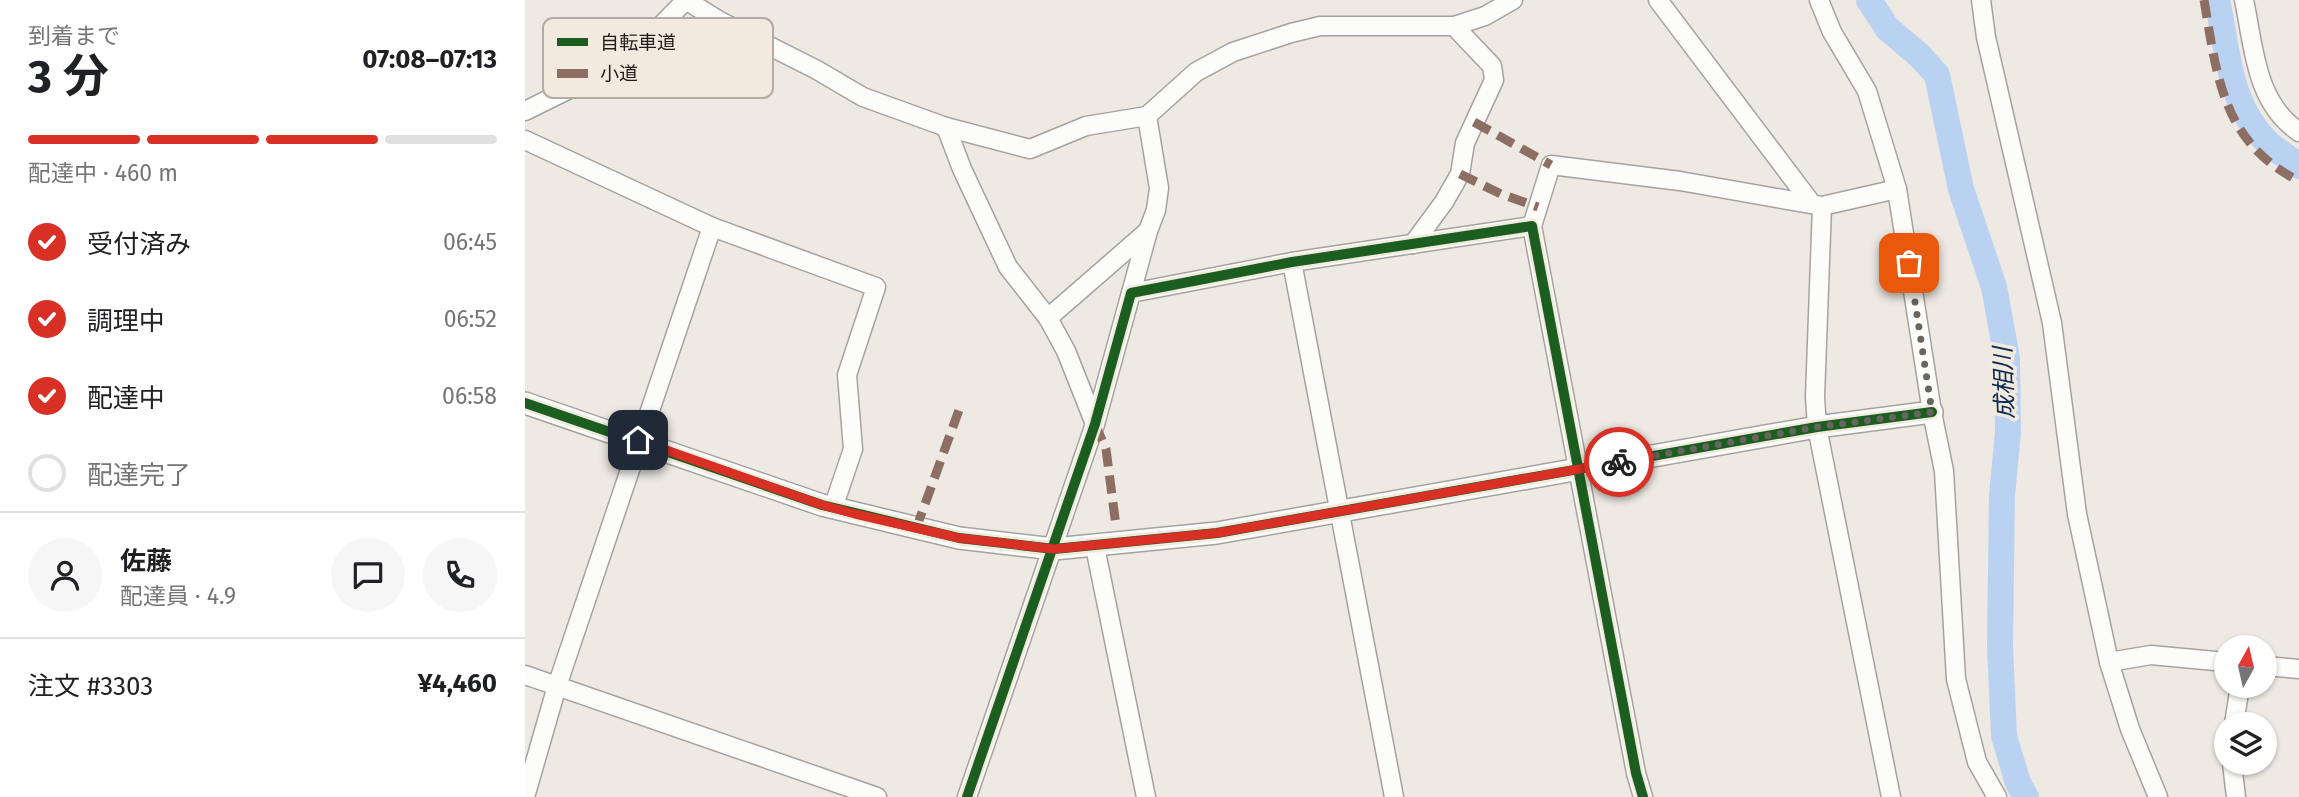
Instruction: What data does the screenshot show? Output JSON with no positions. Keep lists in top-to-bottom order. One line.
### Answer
{"water":["成相川"],"legend":["自転車道","小道"],"north":"top","page":{"heading":["3 分","到着まで","07:08–07:13"],"panel":["佐藤","配達員 · 4.9","注文 #3303","¥4,460"],"bar":"配達中 · 460 m","list":[["受付済み","06:45"],["調理中","06:52"],["配達中","06:58"],"配達完了"]}}
